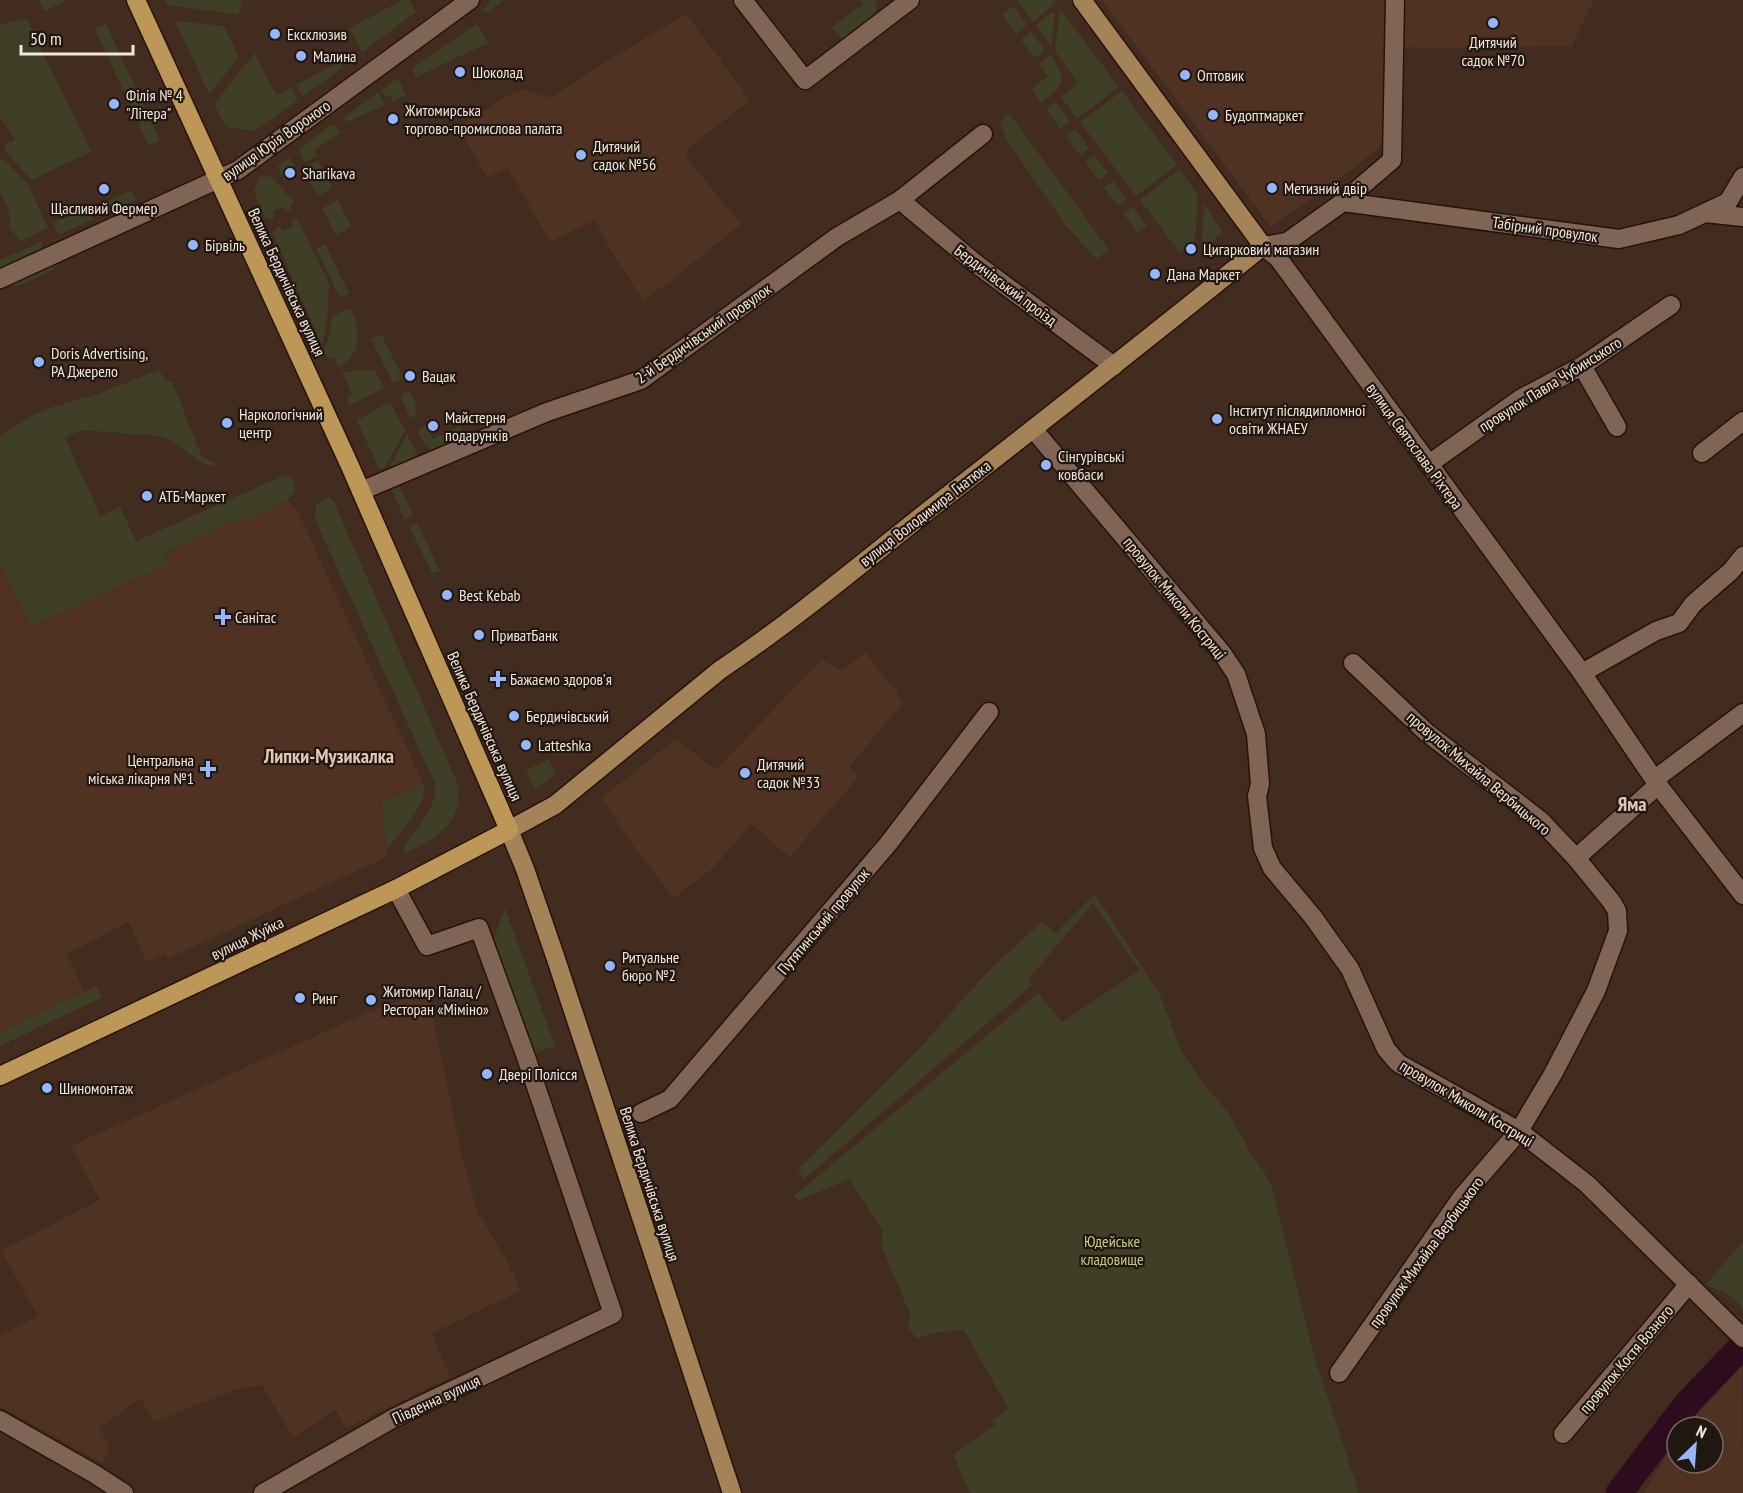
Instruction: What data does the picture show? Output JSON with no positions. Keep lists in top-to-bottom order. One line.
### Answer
{"streets":{"highway":["Велика Бердичівська вулиця","вулиця Жуйка"],"main road":["вулиця Святослава Ріхтера","вулиця Володимира Гнатюка"],"street":["вулиця Юрія Вороного","Табірний провулок","Бердичівський проїзд","2-й Бердичівський провулок","провулок Павла Чубинського","провулок Миколи Костриці","провулок Михайла Вербицького","Путятинський провулок","провулок Костя Возного","Південна вулиця"]},"crossings":[["вулиця Юрія Вороного","Велика Бердичівська вулиця"],["Табірний провулок","вулиця Володимира Гнатюка"],["Велика Бердичівська вулиця","2-й Бердичівський провулок"],["Велика Бердичівська вулиця","вулиця Володимира Гнатюка"],["Велика Бердичівська вулиця","вулиця Жуйка"],["Бердичівський проїзд","2-й Бердичівський провулок"],["Бердичівський проїзд","вулиця Володимира Гнатюка"],["провулок Павла Чубинського","вулиця Святослава Ріхтера"],["вулиця Святослава Ріхтера","вулиця Володимира Гнатюка"],["вулиця Володимира Гнатюка","провулок Миколи Костриці"],["вулиця Володимира Гнатюка","вулиця Жуйка"],["провулок Миколи Костриці","провулок Михайла Вербицького"],["провулок Миколи Костриці","провулок Костя Возного"],["вулиця Жуйка","Південна вулиця"]],"districts":["Липки-Музикалка","Яма"],"parks":["Юдейське кладовище"],"places":{"other":["Дитячий садок №70","Ексклюзив","Малина","Шоколад","Оптовик","Філія № 4 \"Літера\"","Будоптмаркет","Житомирська торгово-промислова палата","Дитячий садок №56","Sharikava","Метизний двір","Щасливий Фермер","Бірвіль","Цигарковий магазин","Дана Маркет","Doris Advertising, РА Джерело","Вацак","Інститут післядипломної освіти ЖНАЕУ","Наркологічний центр","Майстерня подарунків","Сінгурівські ковбаси","АТБ-Маркет","Best Kebab","ПриватБанк","Бердичівський","Latteshka","Дитячий садок №33","Ритуальне бюро №2","Ринг","Житомир Палац / Ресторан «Міміно»","Двері Полісся","Шиномонтаж"],"health":["Санітас","Бажаємо здоровʼя","Центральна міська лікарня №1"]},"scale_bar":"50 m","north":"top right"}
